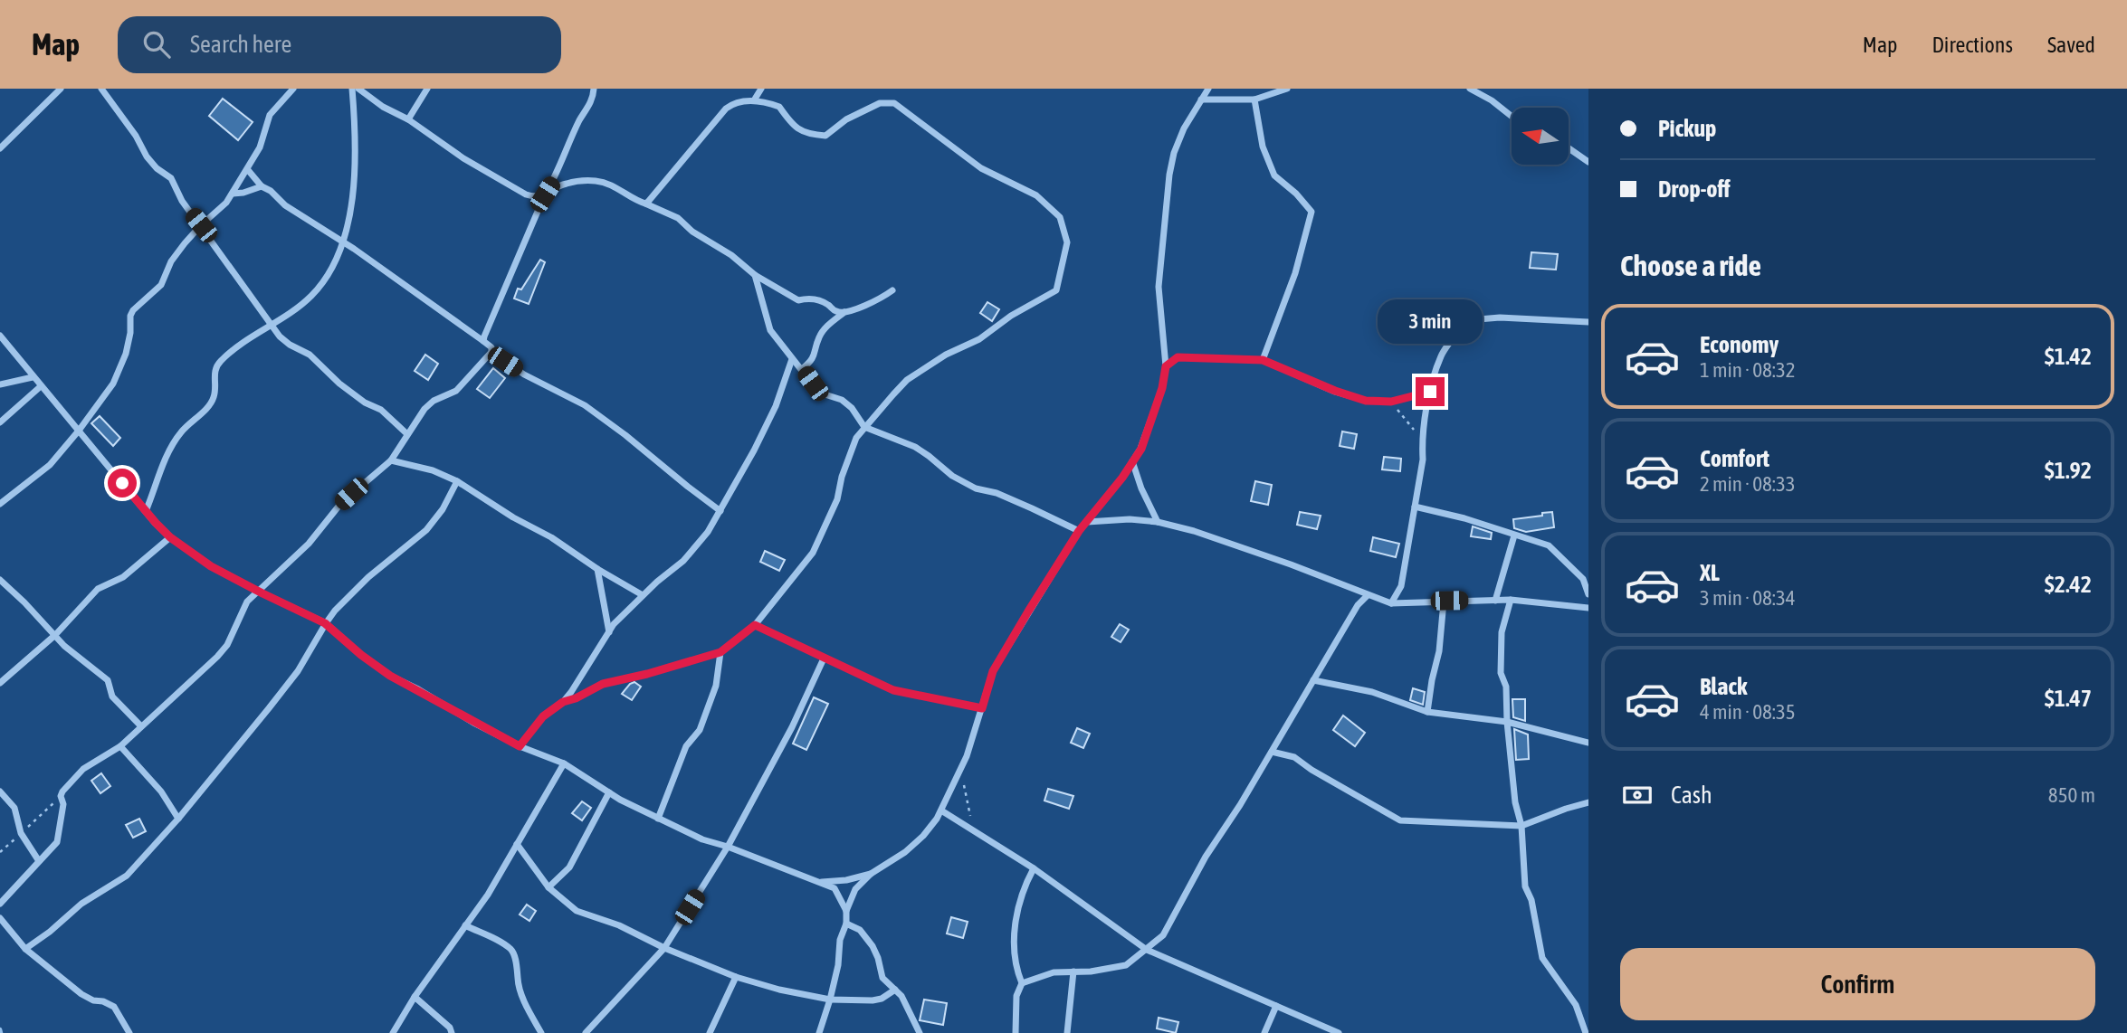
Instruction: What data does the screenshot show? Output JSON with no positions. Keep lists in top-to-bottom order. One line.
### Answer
{"north":"left","page":{"header":"Map","search":"Search here","nav":["Map","Directions","Saved"],"banner":["Pickup","Drop-off"],"heading":"Choose a ride","bubble":"3 min","list":[{"name":"Economy","note":"1 min · 08:32","value":"$1.42"},{"name":"Comfort","note":"2 min · 08:33","value":"$1.92"},{"name":"XL","note":"3 min · 08:34","value":"$2.42"},{"name":"Black","note":"4 min · 08:35","value":"$1.47"}],"pay":["Cash","850 m"],"buttons":"Confirm"}}
